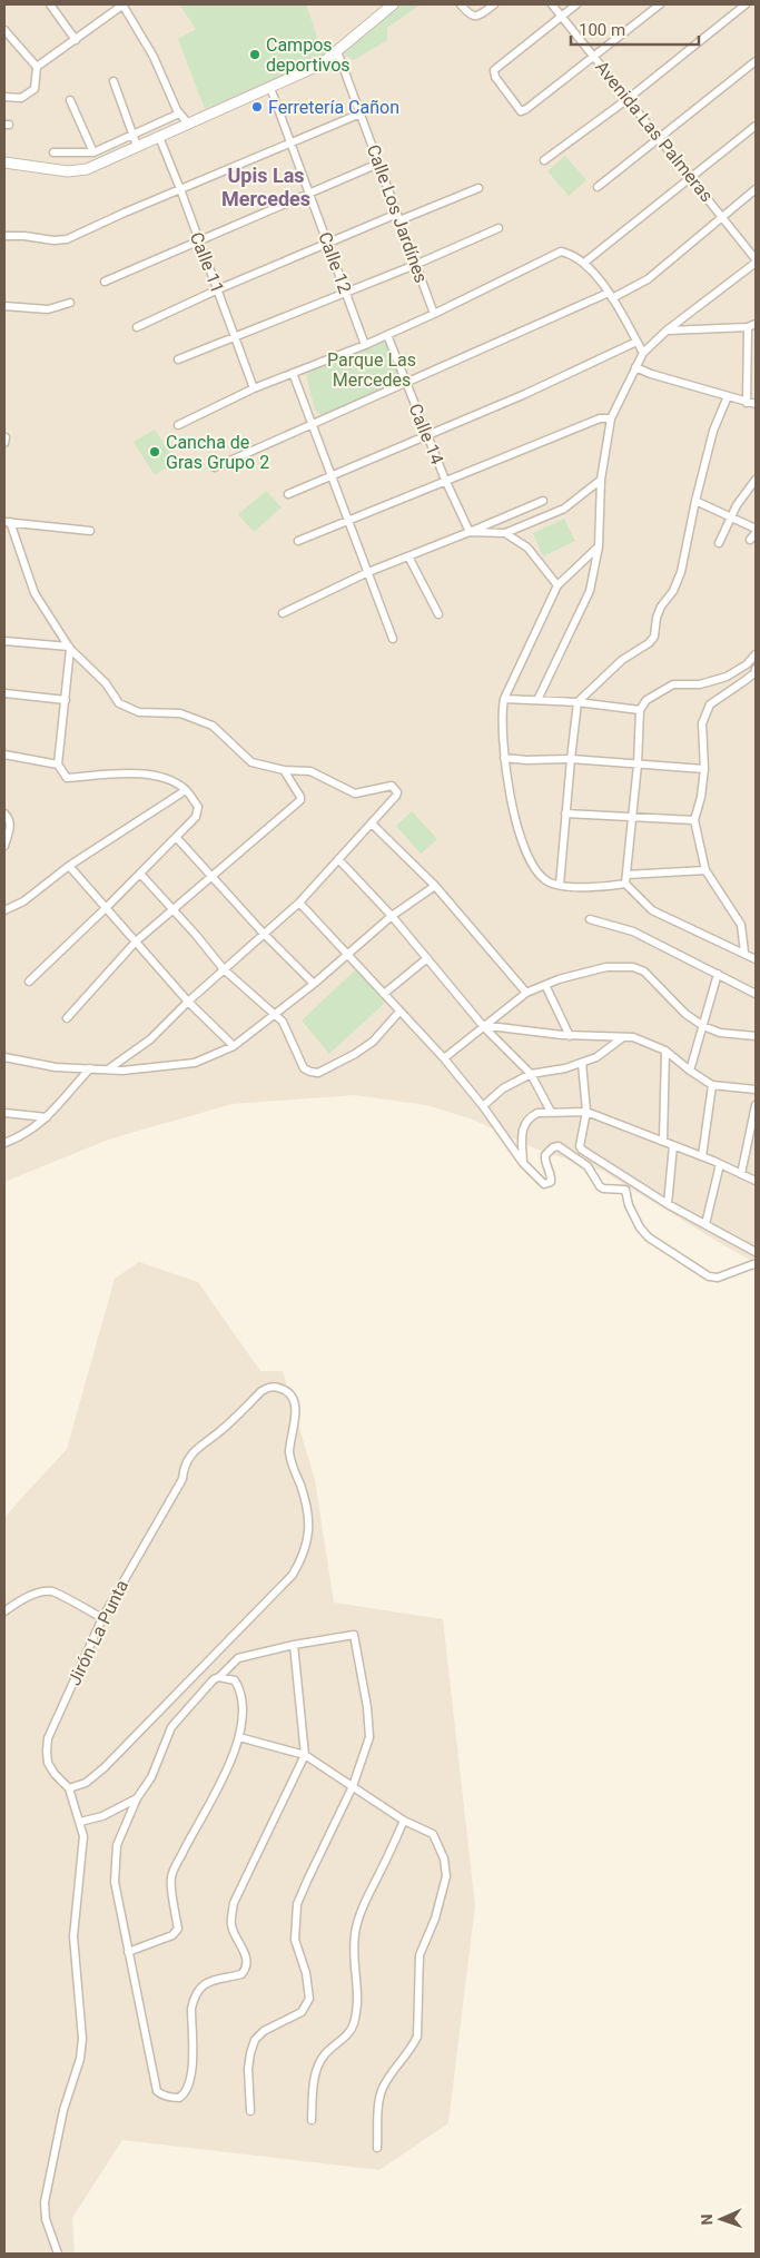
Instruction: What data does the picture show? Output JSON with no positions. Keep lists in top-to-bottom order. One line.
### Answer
{"streets":{"street":["Avenida Las Palmeras","Calle Los Jardínes","Calle 11","Calle 12","Calle 14","Jirón La Punta"]},"districts":["Upis Las Mercedes"],"parks":["Parque Las Mercedes"],"places":["Campos deportivos","Ferretería Cañon","Cancha de Gras Grupo 2"],"scale_bar":"100 m","north":"left"}
